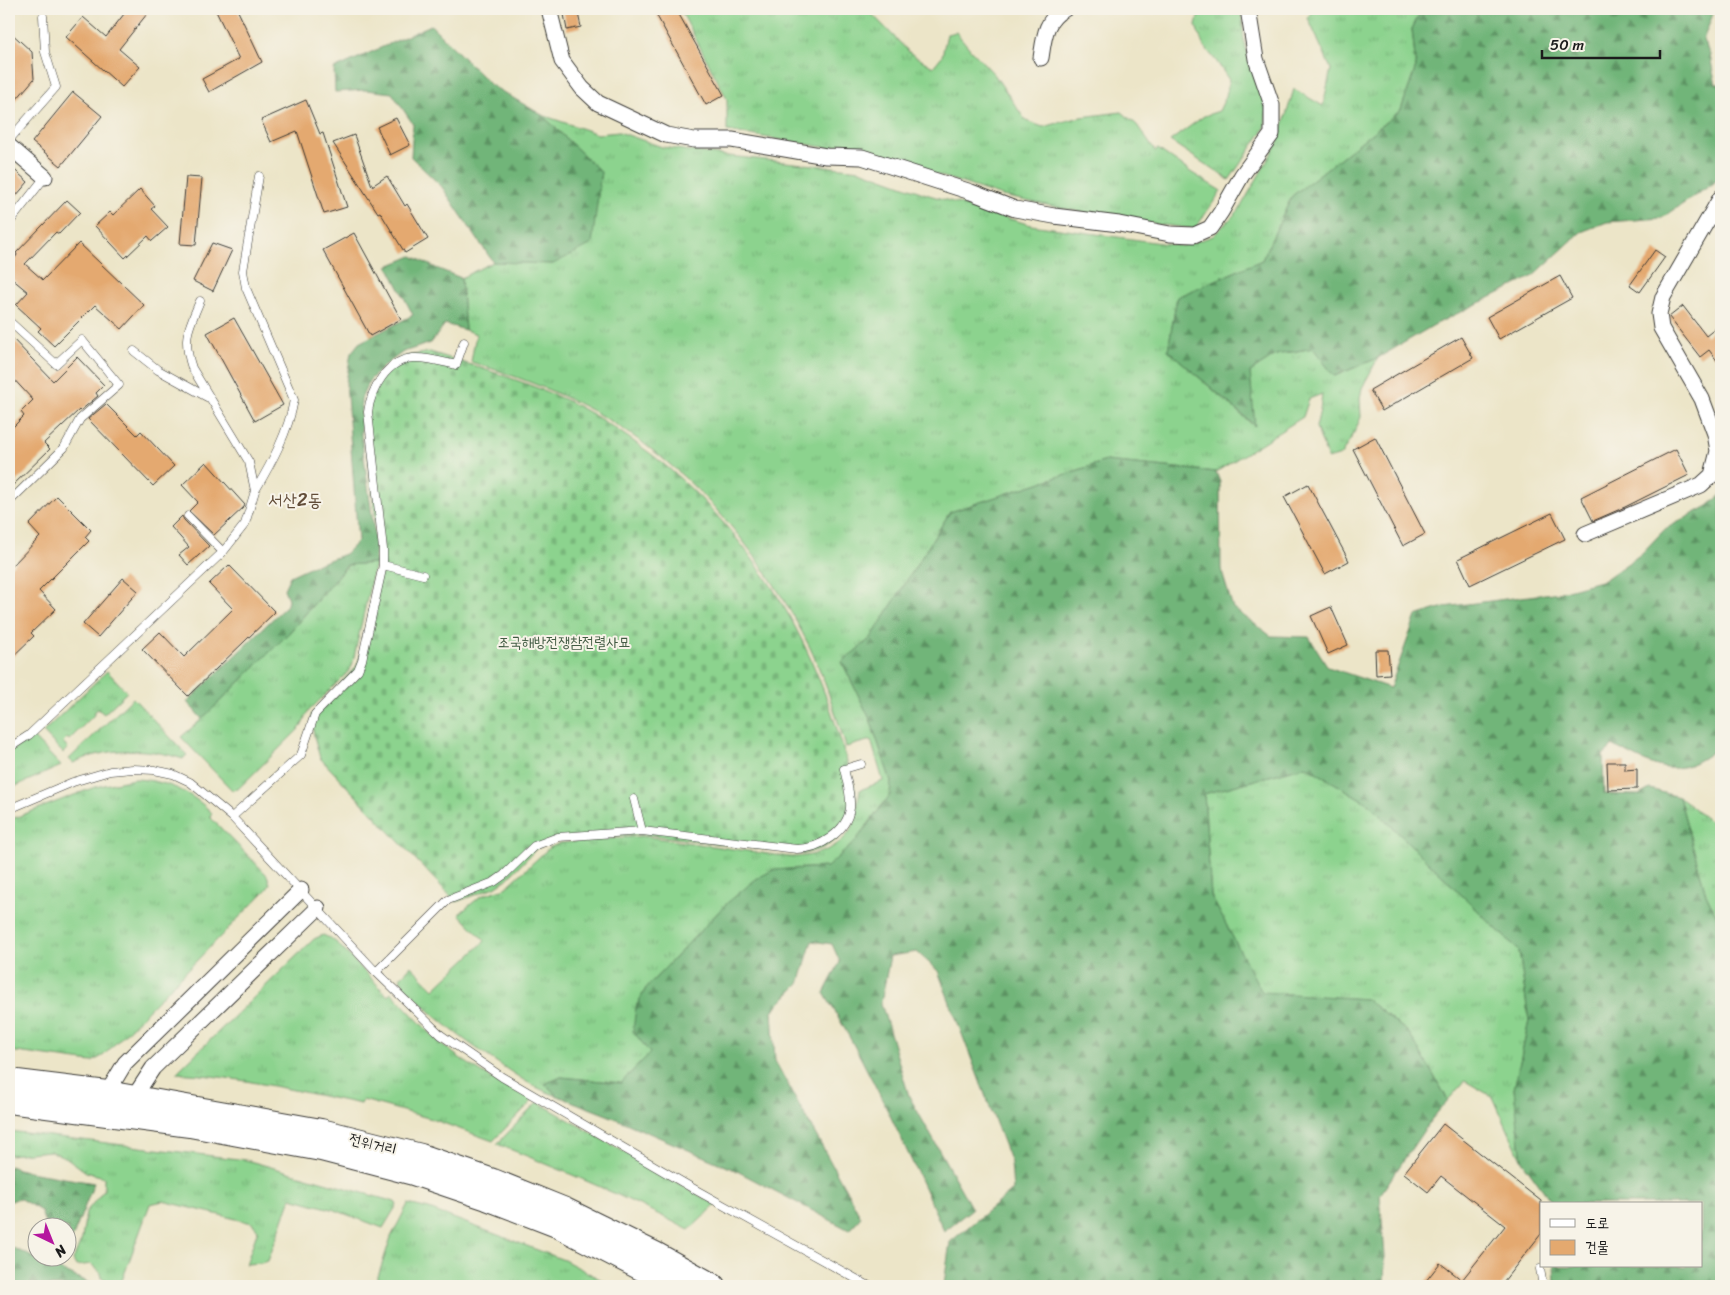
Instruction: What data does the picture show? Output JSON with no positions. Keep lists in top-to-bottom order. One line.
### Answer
{"streets":{"main road":["전위거리"]},"districts":["서산2동"],"parks":["조국해방전쟁참전렬사묘"],"legend":["도로","건물"],"scale_bar":"50 m","north":"bottom right"}
